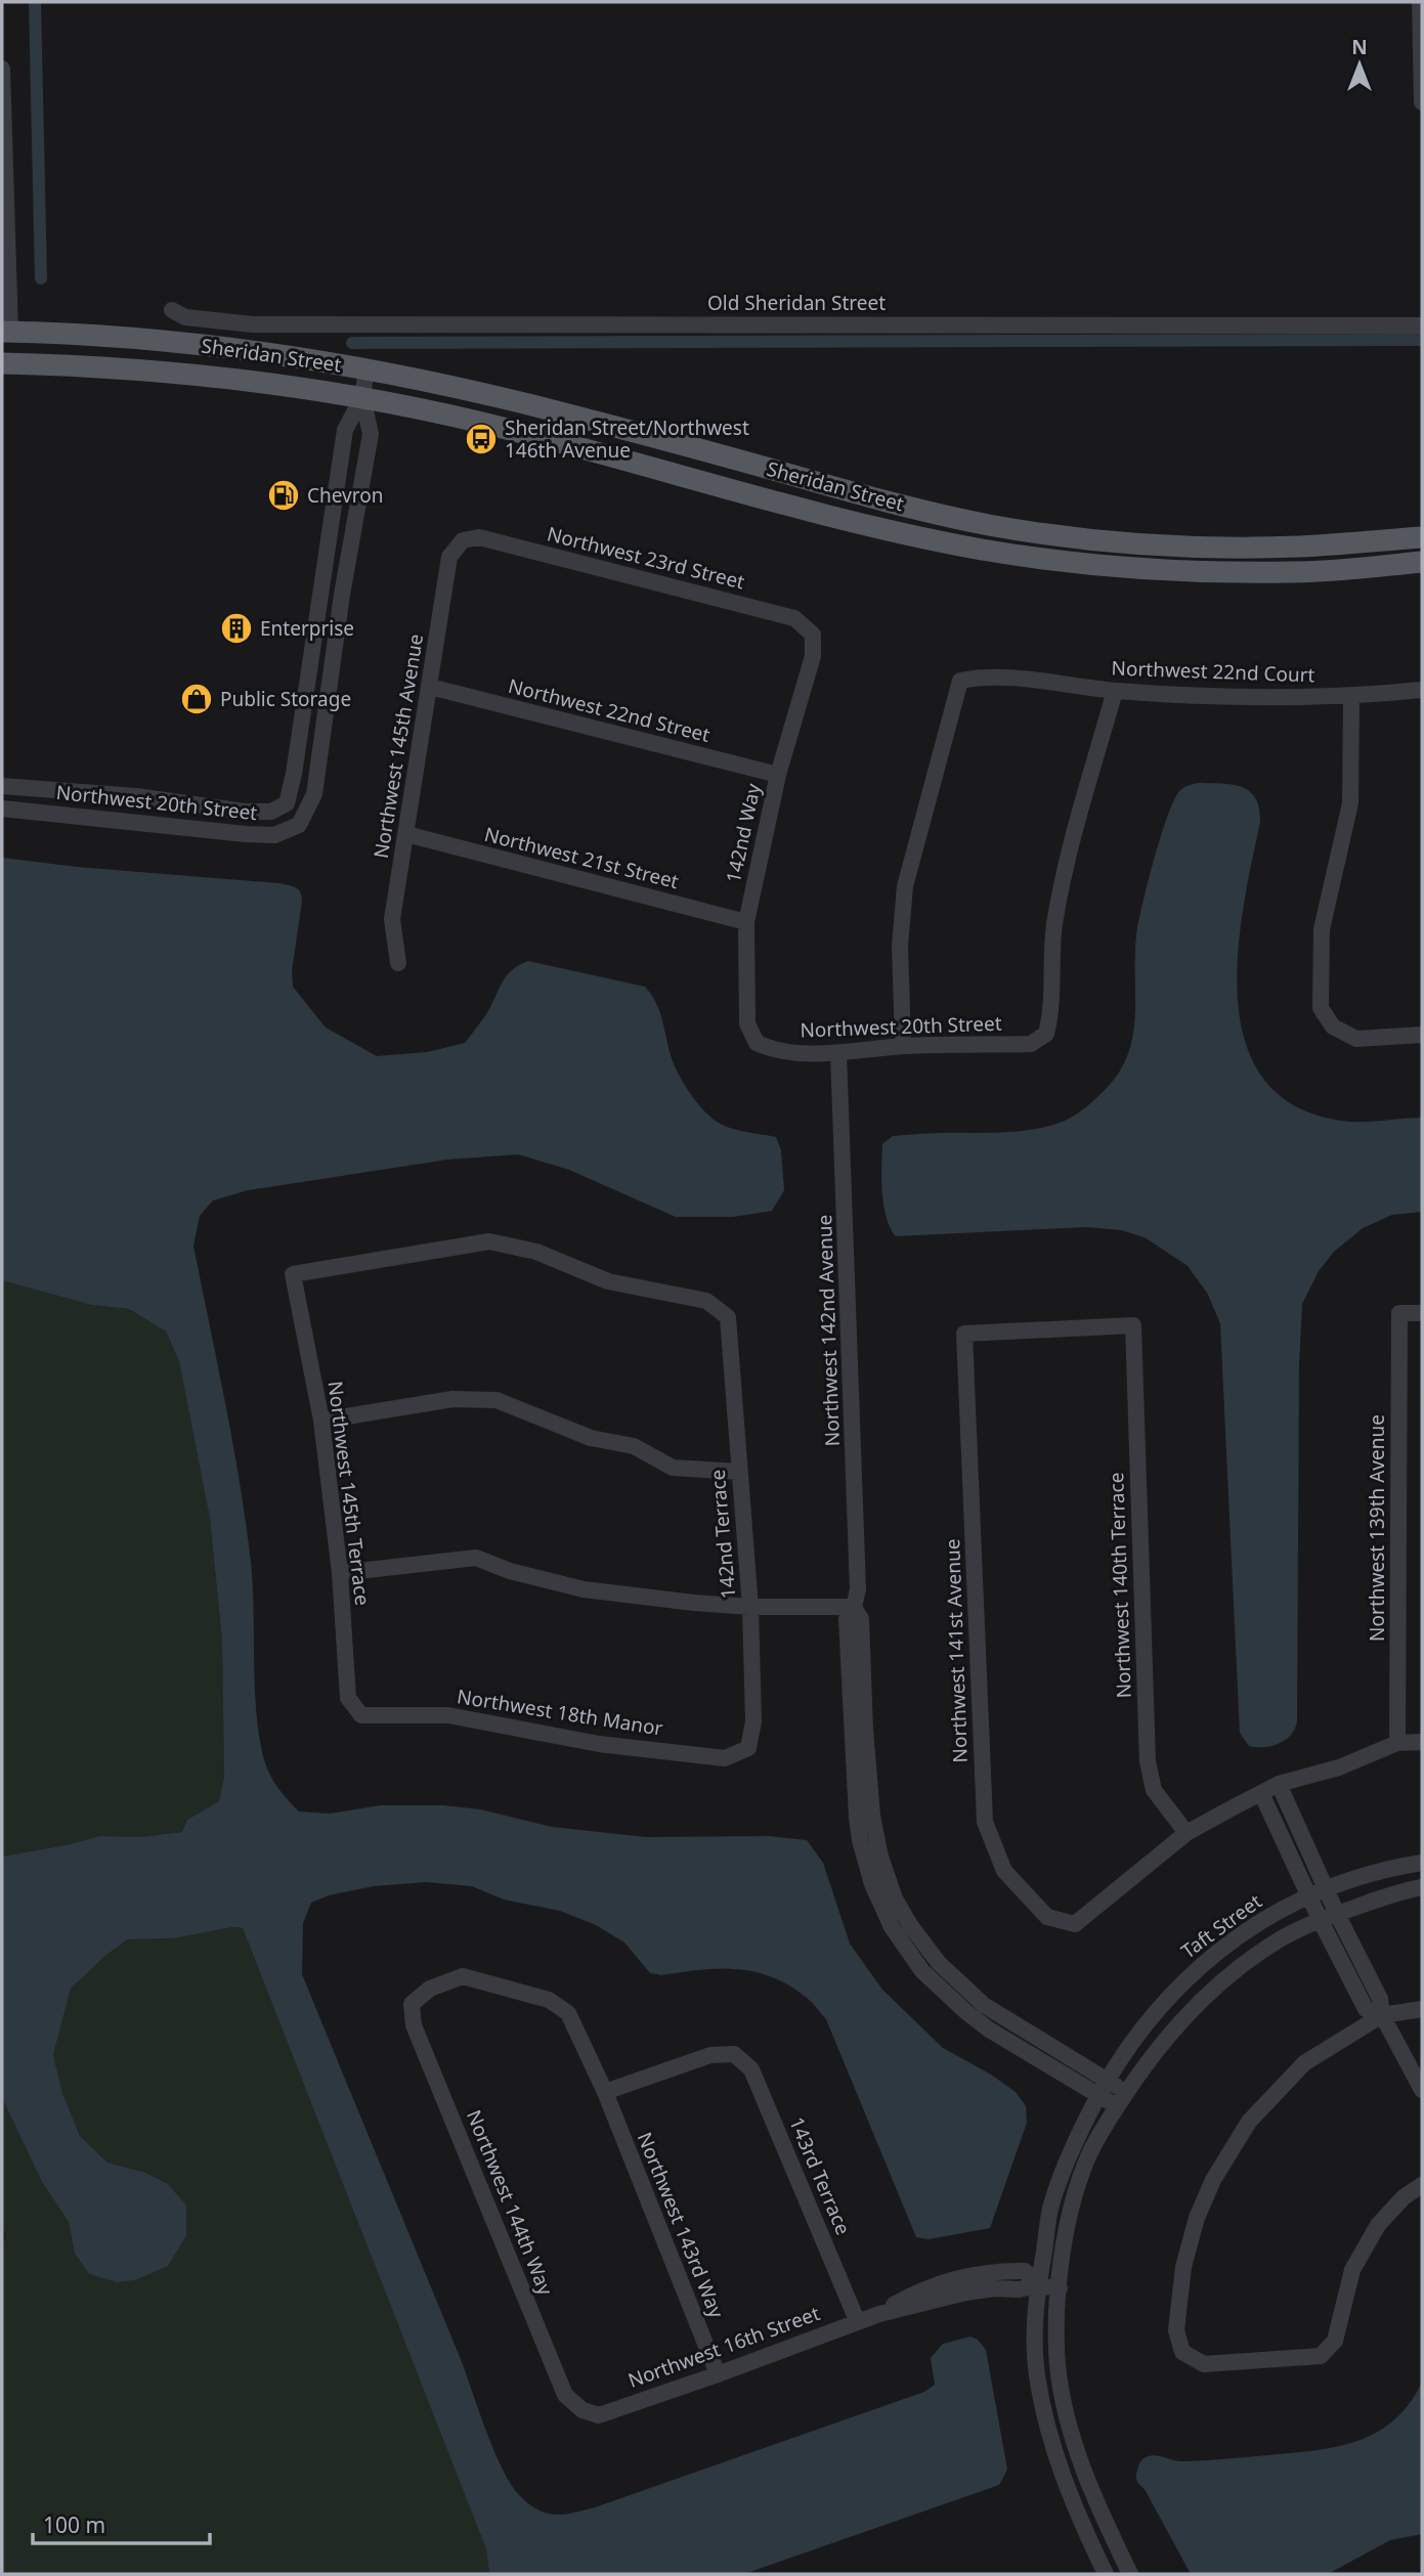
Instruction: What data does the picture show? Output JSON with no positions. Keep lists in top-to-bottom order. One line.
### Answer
{"streets":{"main road":["Sheridan Street"],"street":["Old Sheridan Street","Northwest 23rd Street","Northwest 22nd Court","Northwest 22nd Street","Northwest 145th Avenue","Northwest 20th Street","142nd Way","Northwest 21st Street","Northwest 142nd Avenue","Northwest 145th Terrace","Northwest 139th Avenue","142nd Terrace","Northwest 140th Terrace","Northwest 141st Avenue","Northwest 18th Manor","Taft Street","143rd Terrace","Northwest 144th Way","Northwest 143rd Way","Northwest 16th Street"]},"crossings":[["Sheridan Street","Northwest 20th Street"],["Northwest 23rd Street","Northwest 145th Avenue"],["Northwest 23rd Street","142nd Way"],["Northwest 22nd Court","Northwest 20th Street"],["Northwest 22nd Street","Northwest 145th Avenue"],["Northwest 22nd Street","142nd Way"],["Northwest 145th Avenue","Northwest 21st Street"],["Northwest 20th Street","142nd Way"],["Northwest 20th Street","Northwest 142nd Avenue"],["142nd Way","Northwest 21st Street"],["Northwest 142nd Avenue","Taft Street"],["Northwest 145th Terrace","142nd Terrace"],["Northwest 145th Terrace","Northwest 18th Manor"],["142nd Terrace","Northwest 18th Manor"],["Northwest 140th Terrace","Northwest 141st Avenue"],["143rd Terrace","Northwest 143rd Way"],["143rd Terrace","Northwest 16th Street"],["Northwest 144th Way","Northwest 143rd Way"],["Northwest 144th Way","Northwest 16th Street"],["Northwest 143rd Way","Northwest 16th Street"]],"places":{"bus stop":["Sheridan Street/Northwest 146th Avenue"],"fuel station":["Chevron"],"building":["Enterprise"],"shop":["Public Storage"]},"scale_bar":"100 m","north":"top"}
